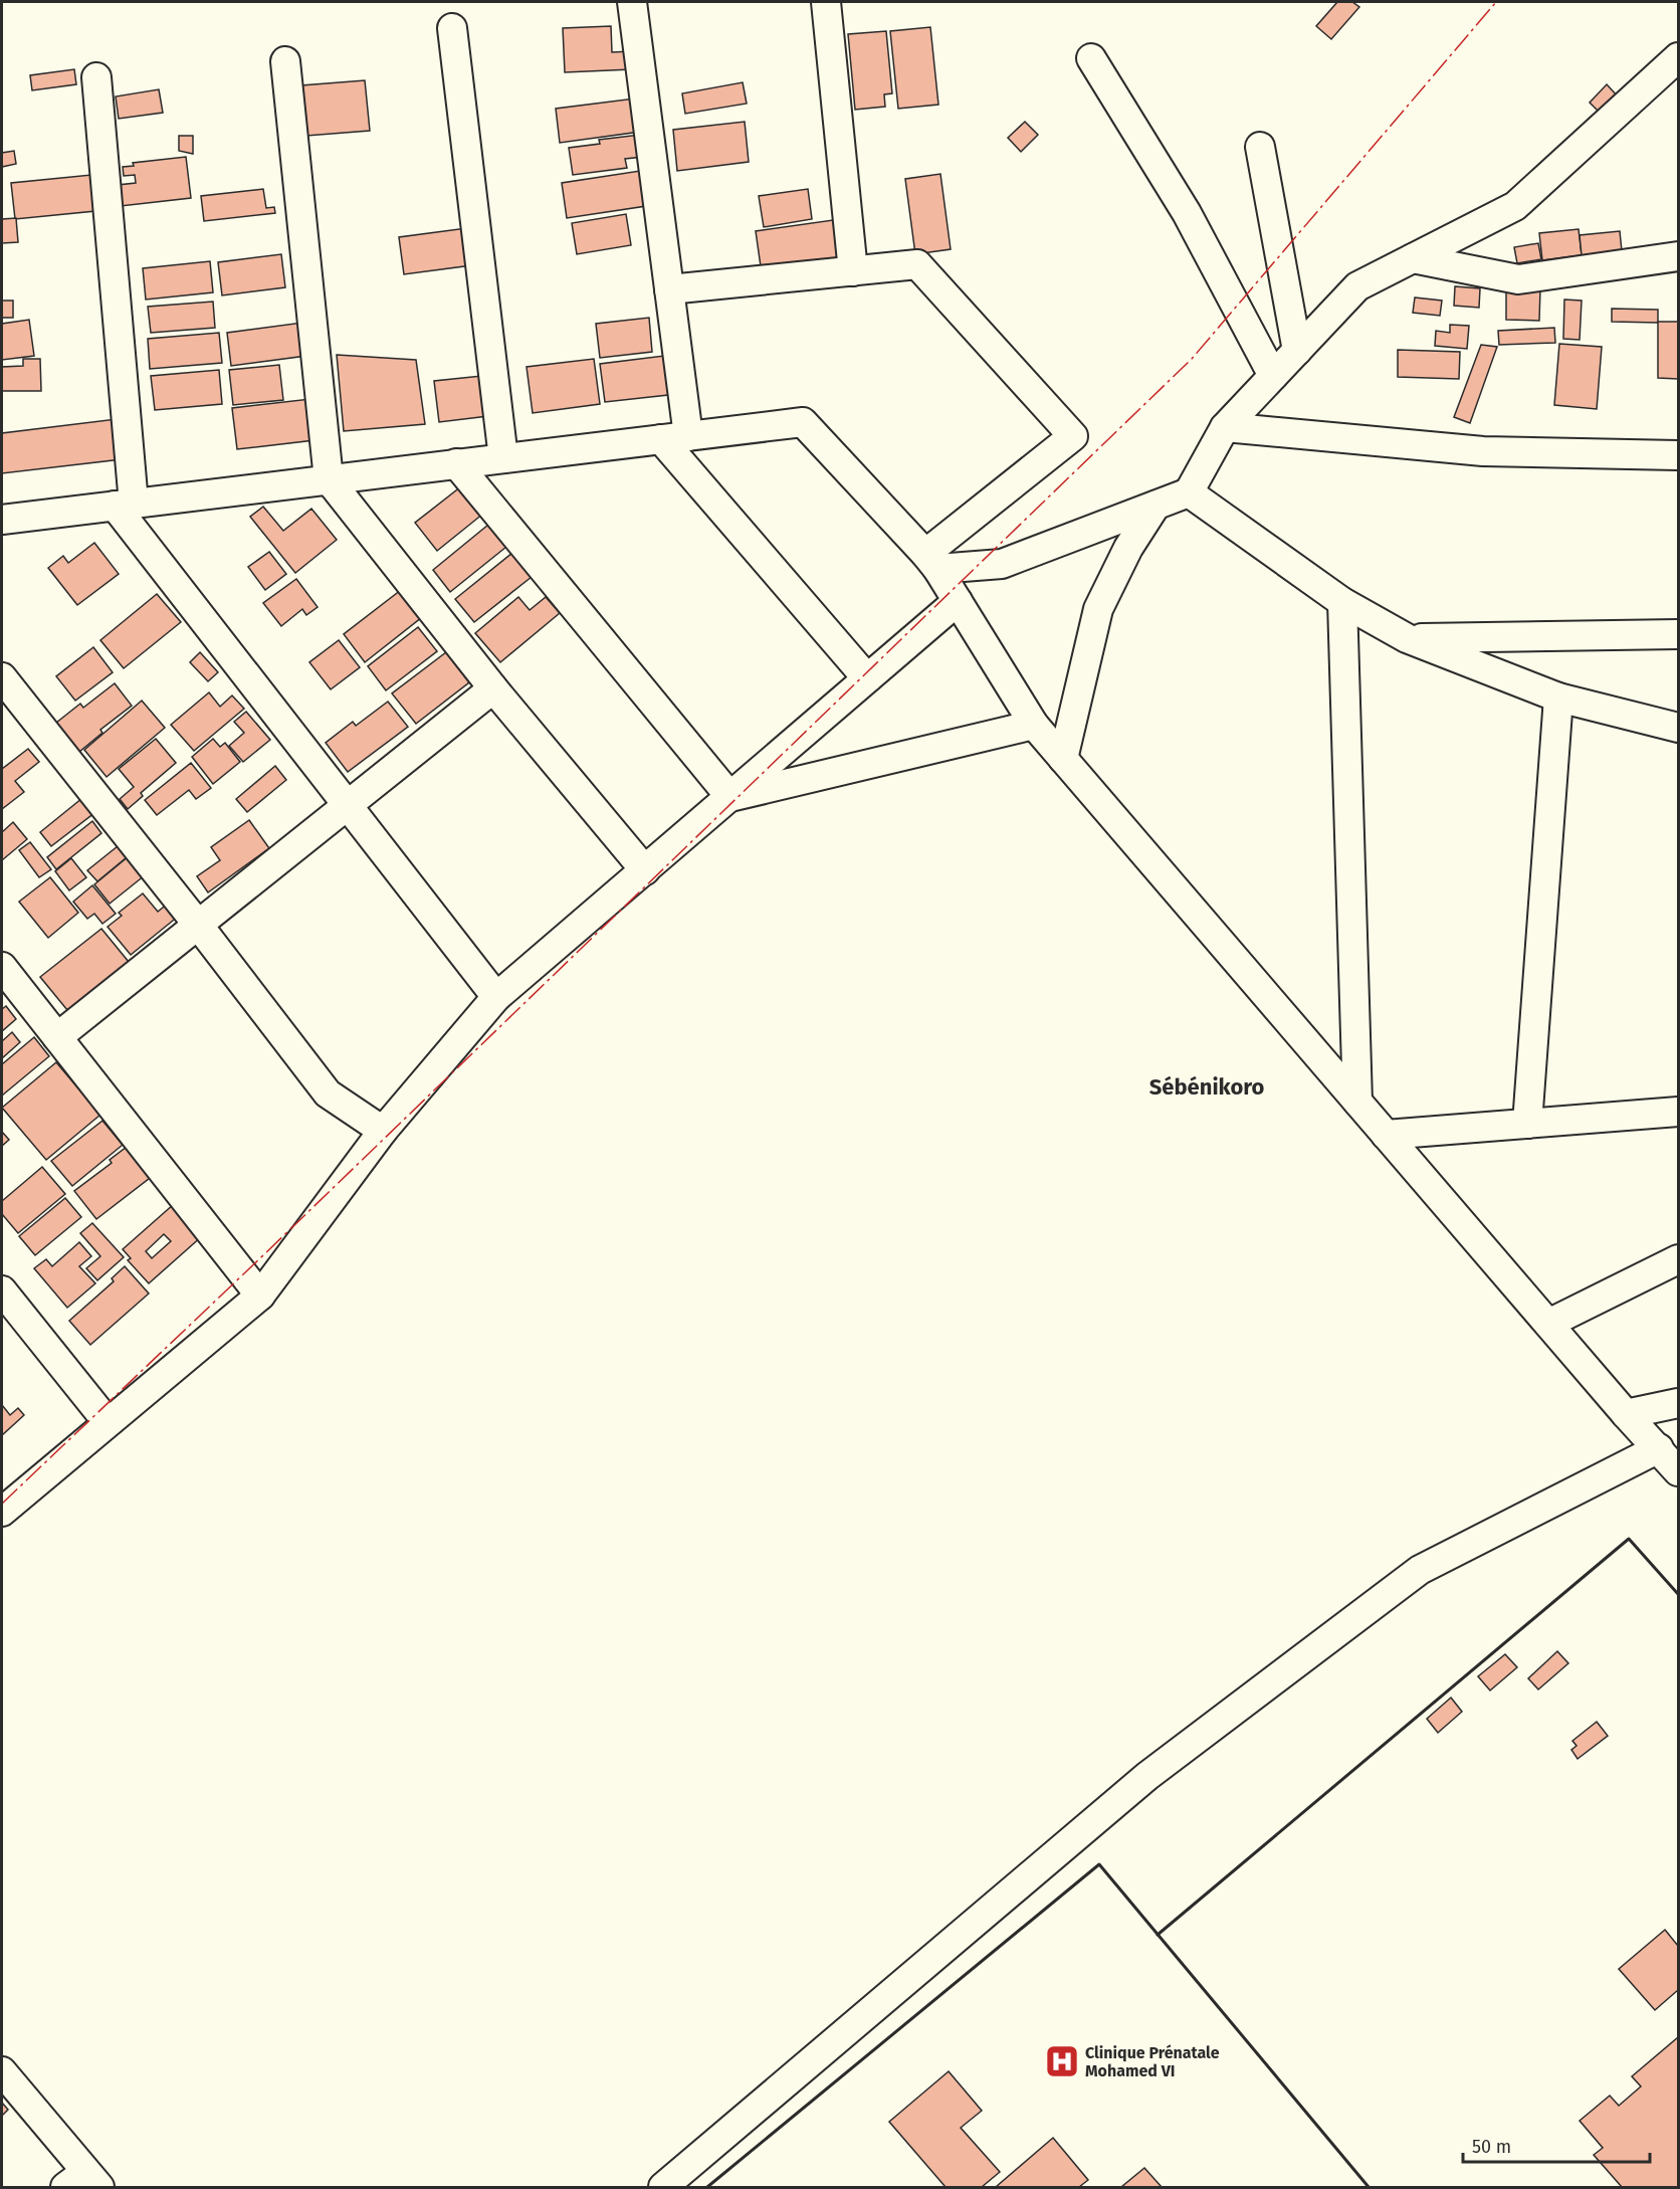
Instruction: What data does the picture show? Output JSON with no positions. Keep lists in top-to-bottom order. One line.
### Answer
{"districts":["Sébénikoro"],"places":{"hospital":["Clinique Prénatale Mohamed VI"]},"scale_bar":"50 m"}
